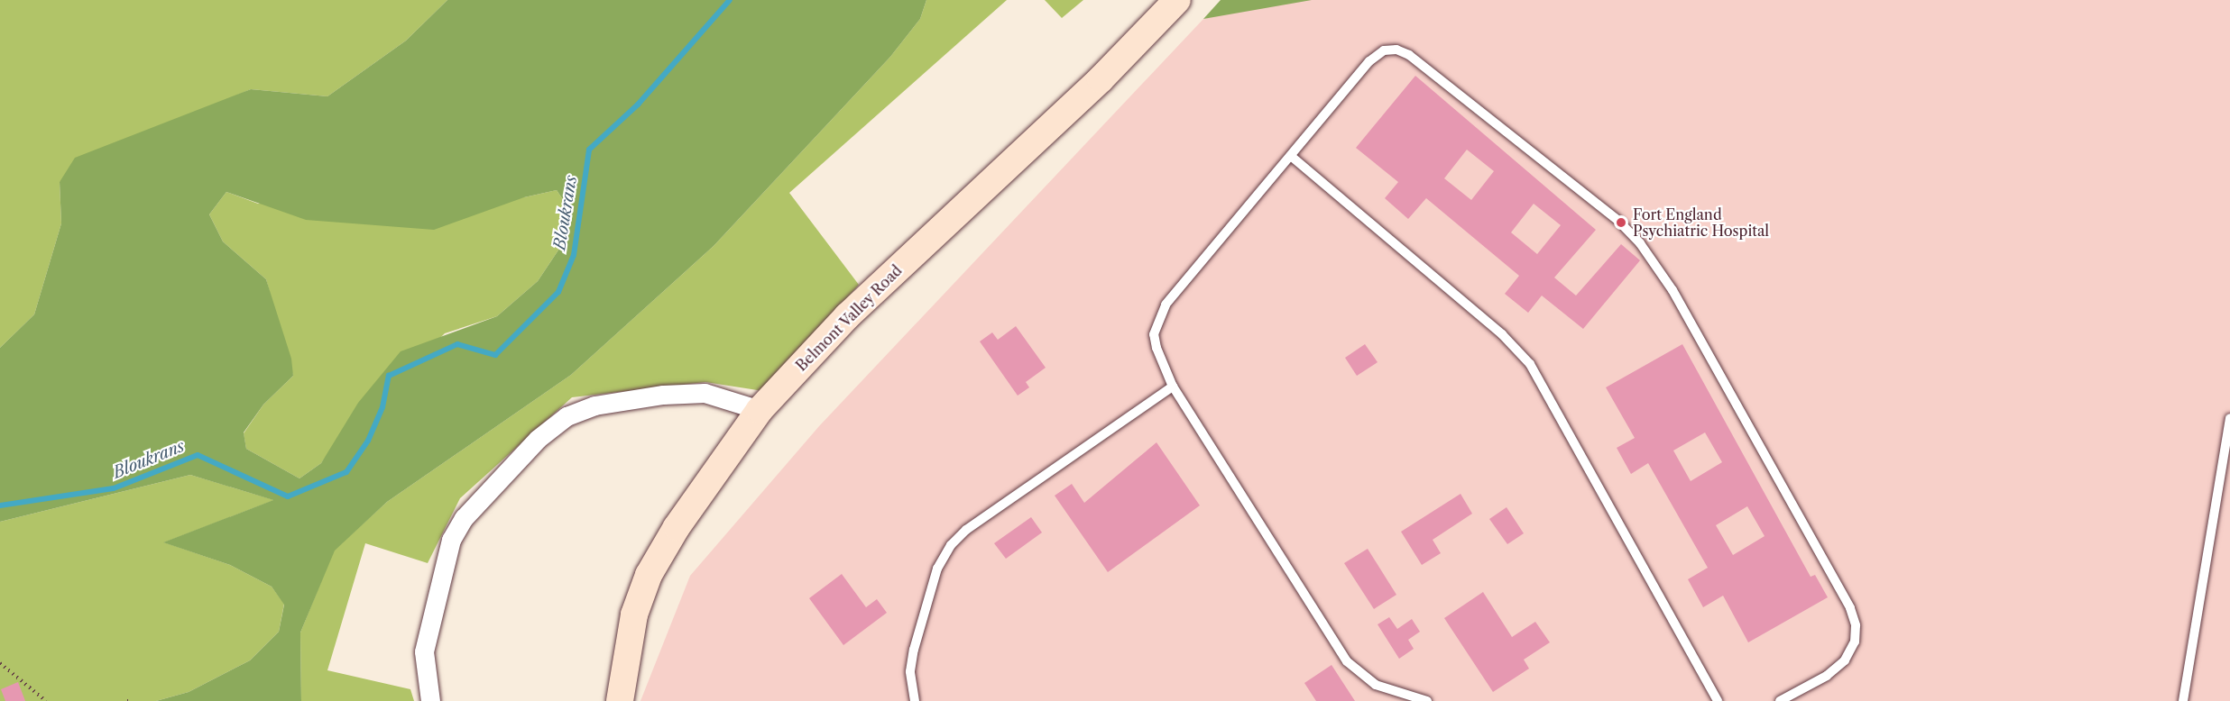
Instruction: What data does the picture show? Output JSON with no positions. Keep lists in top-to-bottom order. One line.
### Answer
{"streets":{"street":["Belmont Valley Road"]},"water":["Bloukrans"],"places":["Fort England Psychiatric Hospital"]}
